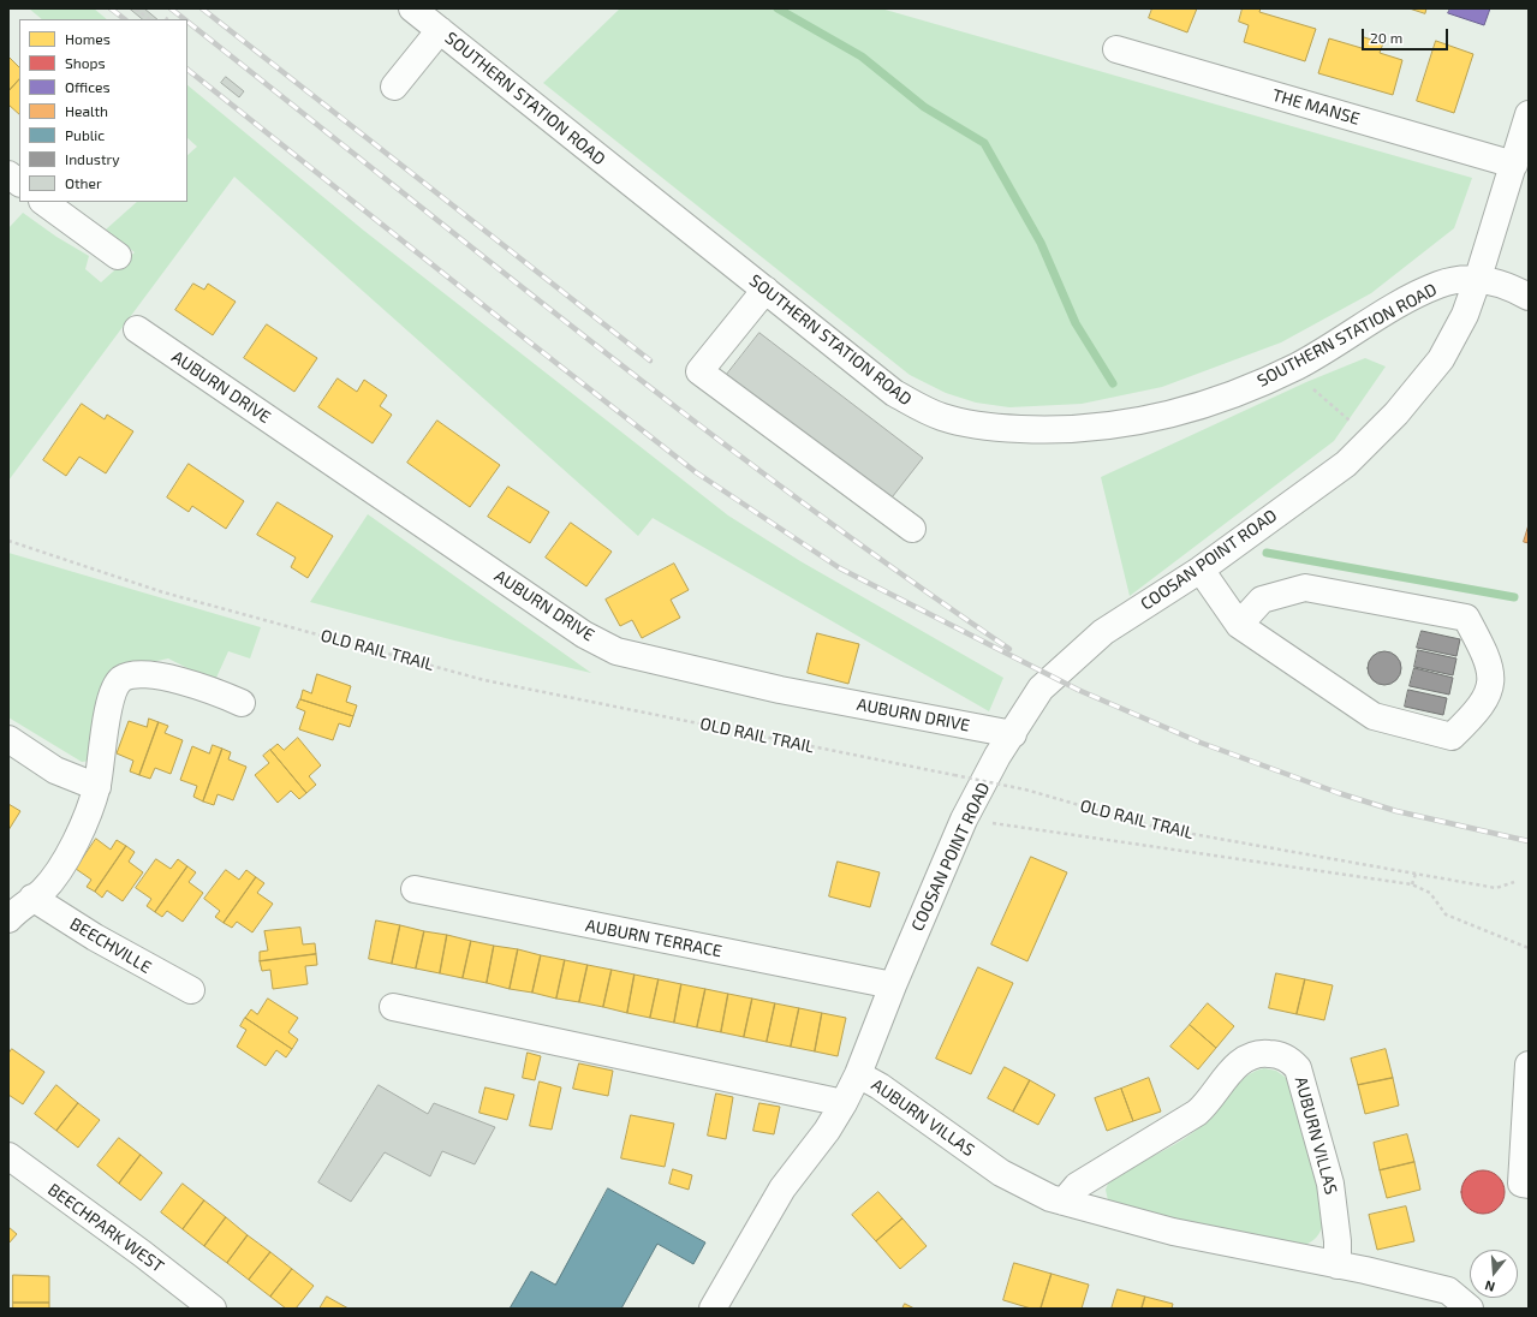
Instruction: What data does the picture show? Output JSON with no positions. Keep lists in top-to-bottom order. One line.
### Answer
{"streets":{"street":["SOUTHERN STATION ROAD","THE MANSE","AUBURN DRIVE","COOSAN POINT ROAD","AUBURN TERRACE","BEECHVILLE","AUBURN VILLAS","BEECHPARK WEST"],"path":["OLD RAIL TRAIL"]},"crossings":[["SOUTHERN STATION ROAD","COOSAN POINT ROAD"],["THE MANSE","COOSAN POINT ROAD"],["AUBURN DRIVE","COOSAN POINT ROAD"],["COOSAN POINT ROAD","AUBURN TERRACE"],["COOSAN POINT ROAD","AUBURN VILLAS"]],"legend":["Homes","Shops","Offices","Health","Public","Industry","Other"],"scale_bar":"20 m","north":"bottom"}
